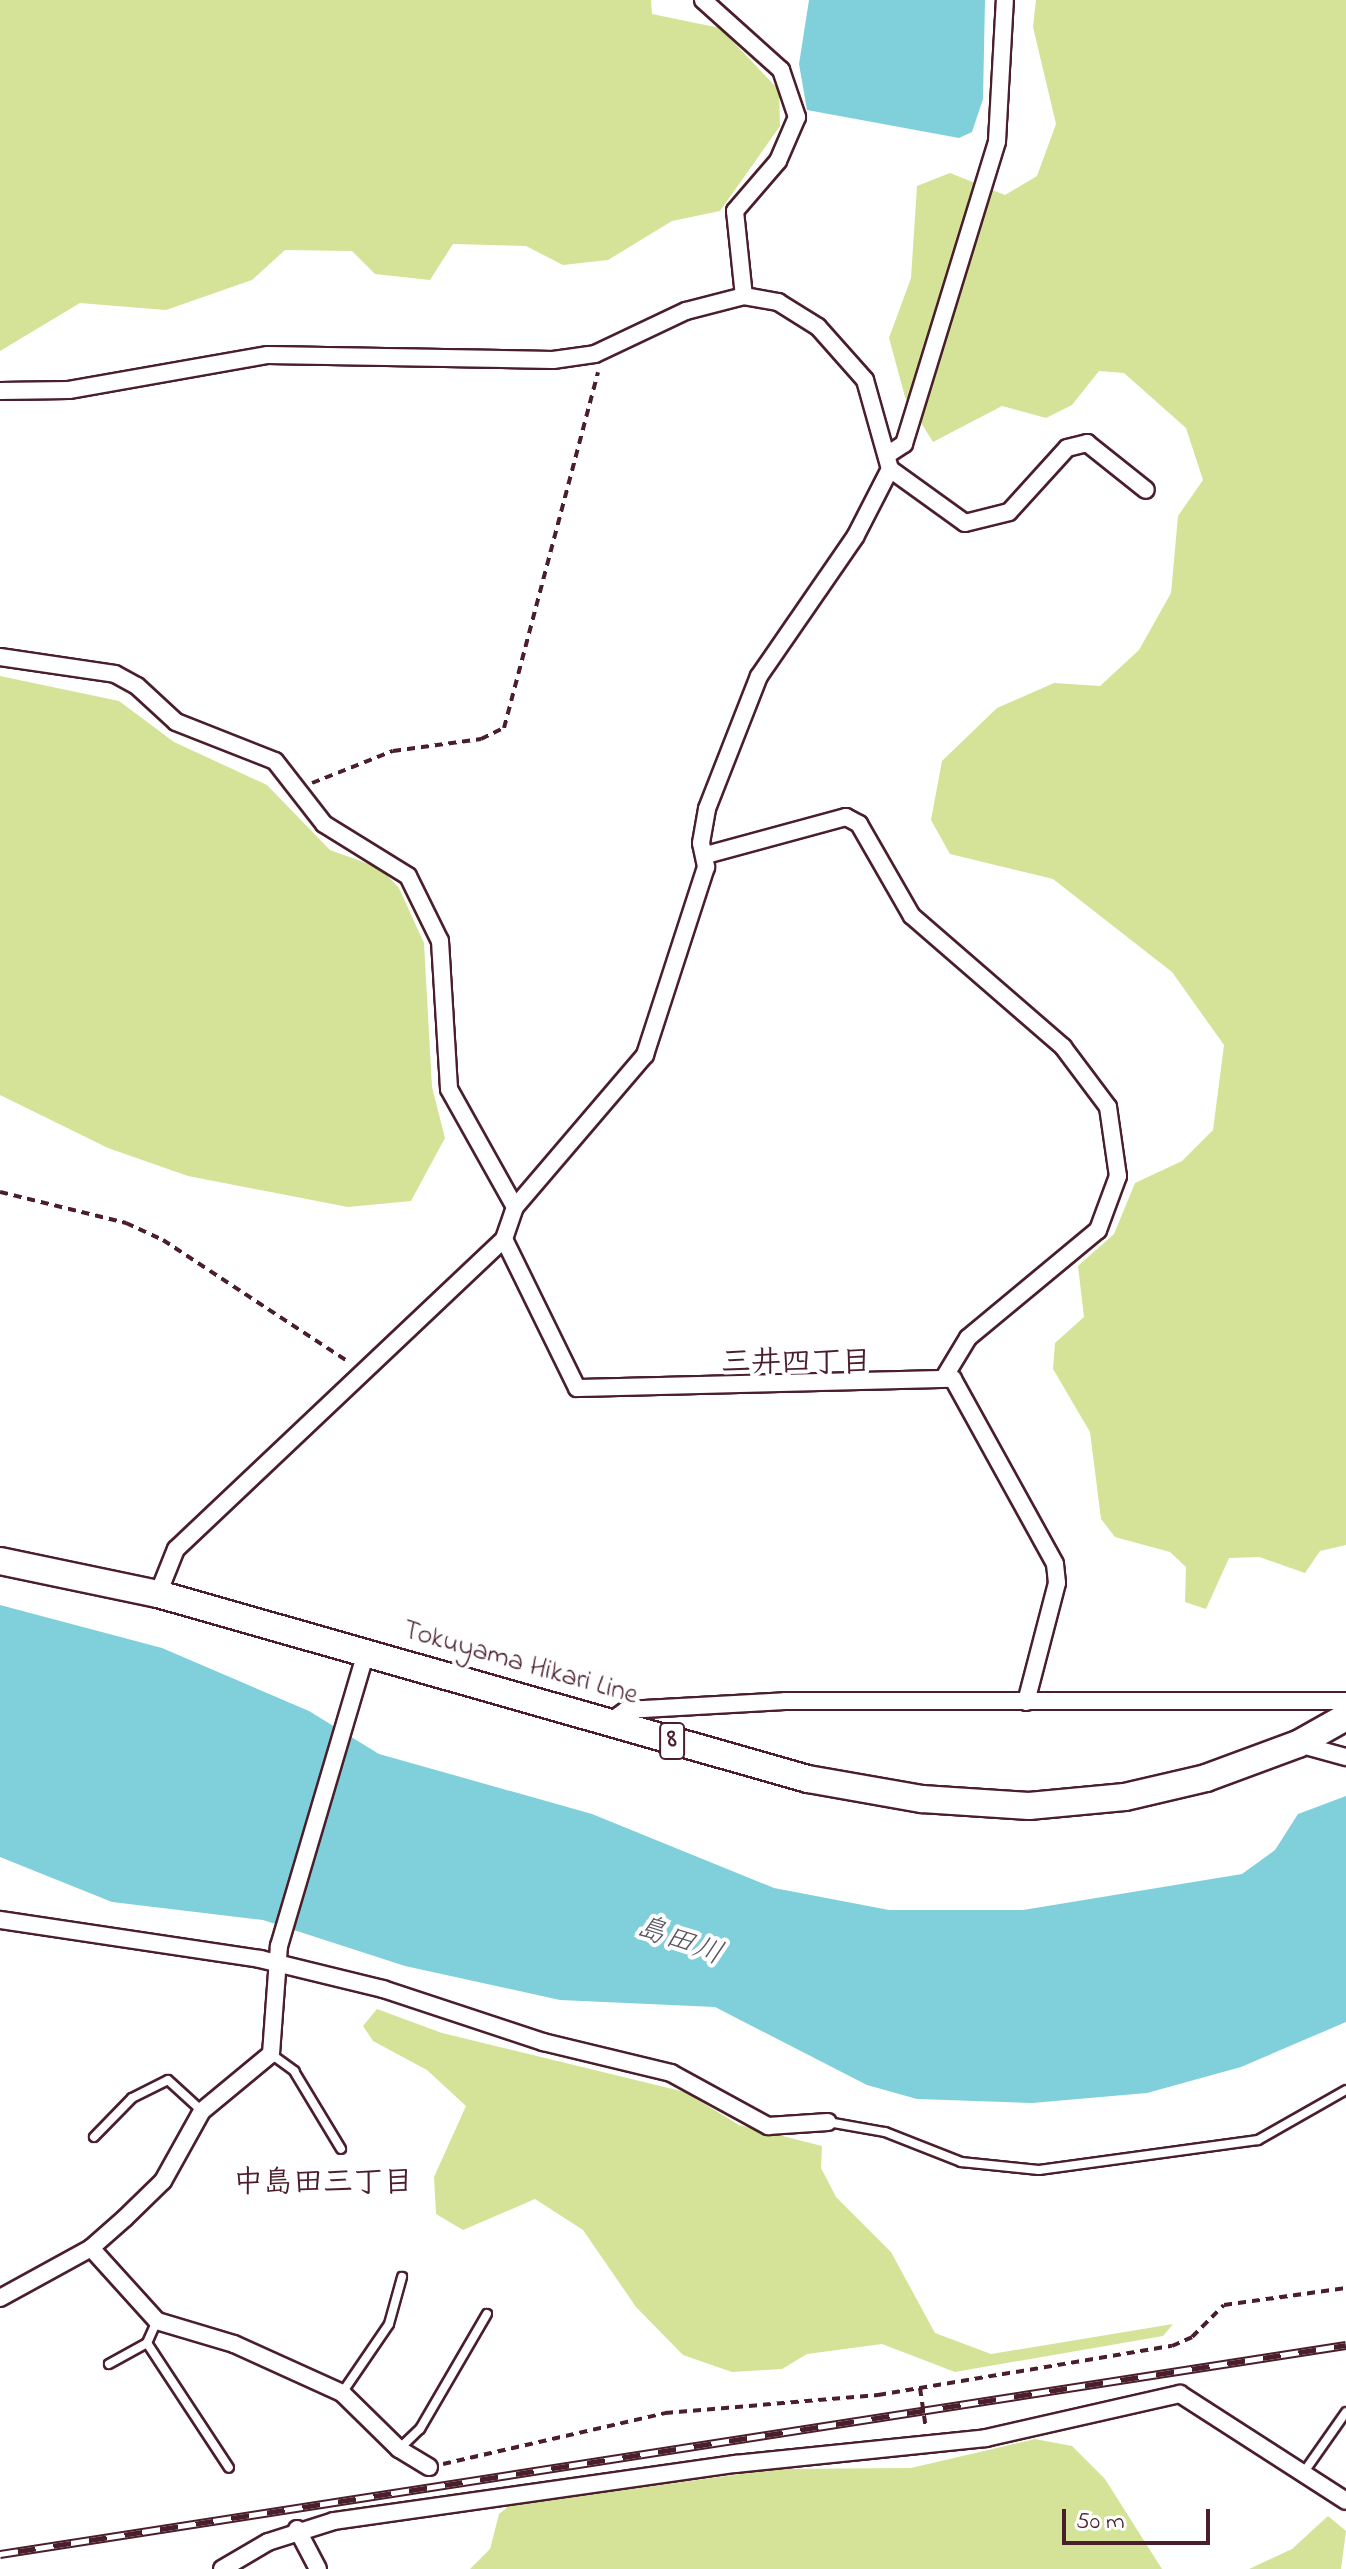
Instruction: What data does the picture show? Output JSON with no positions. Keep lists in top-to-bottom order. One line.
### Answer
{"streets":{"main road":["Tokuyama Hikari Line","8"]},"districts":["三井四丁目","中島田三丁目"],"water":["島田川"],"scale_bar":"50 m"}
